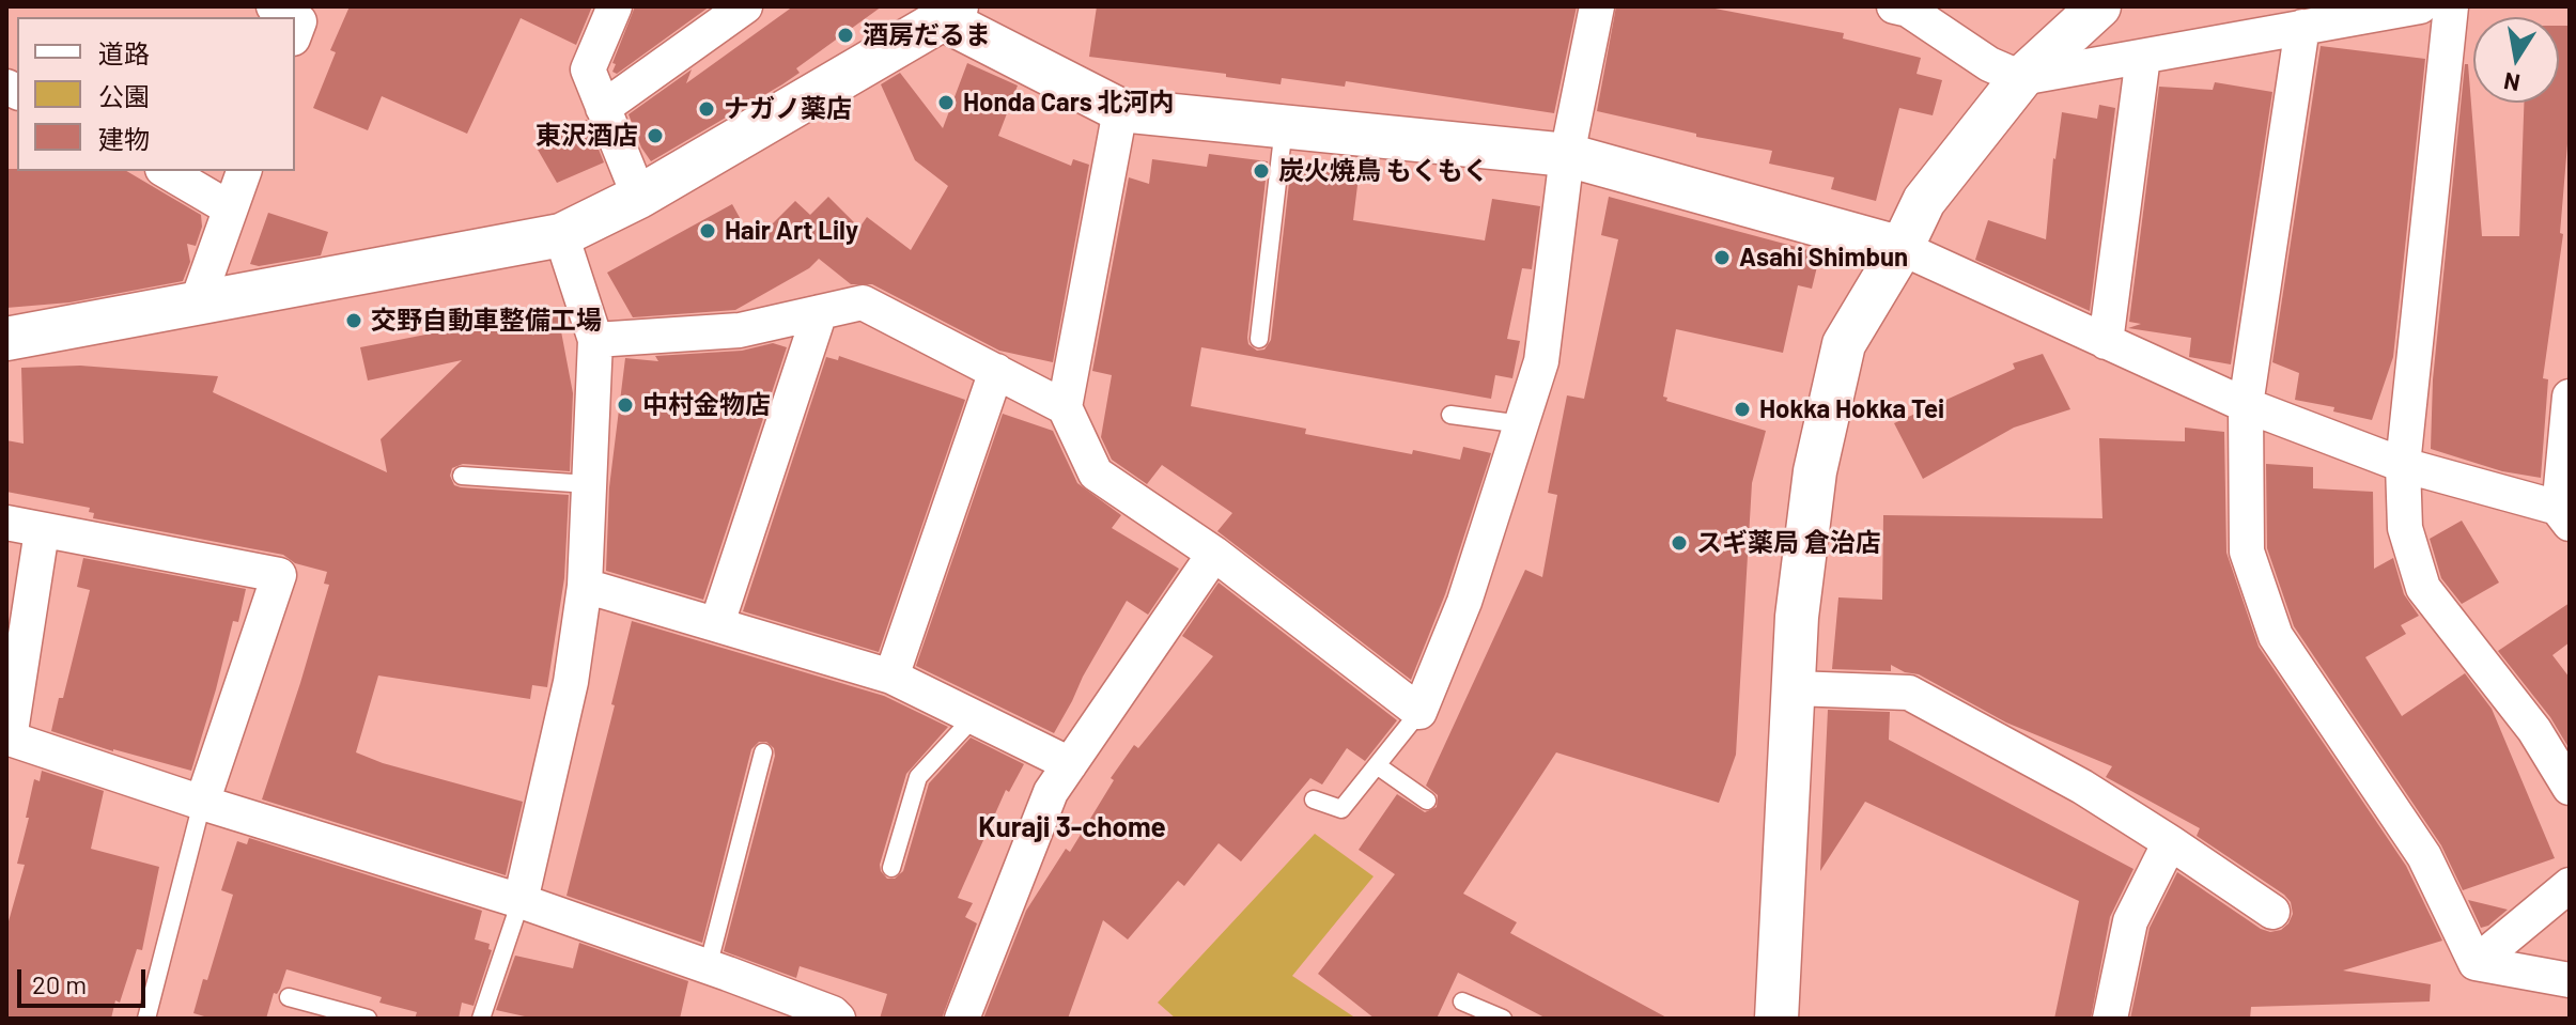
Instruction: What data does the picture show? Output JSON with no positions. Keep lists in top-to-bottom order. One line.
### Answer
{"districts":["Kuraji 3-chome"],"places":["酒房だるま","Honda Cars 北河内","ナガノ薬店","東沢酒店","炭火焼鳥 もくもく","Hair Art Lily","Asahi Shimbun","交野自動車整備工場","中村金物店","Hokka Hokka Tei","スギ薬局 倉治店"],"legend":["道路","公園","建物"],"scale_bar":"20 m","north":"bottom"}
